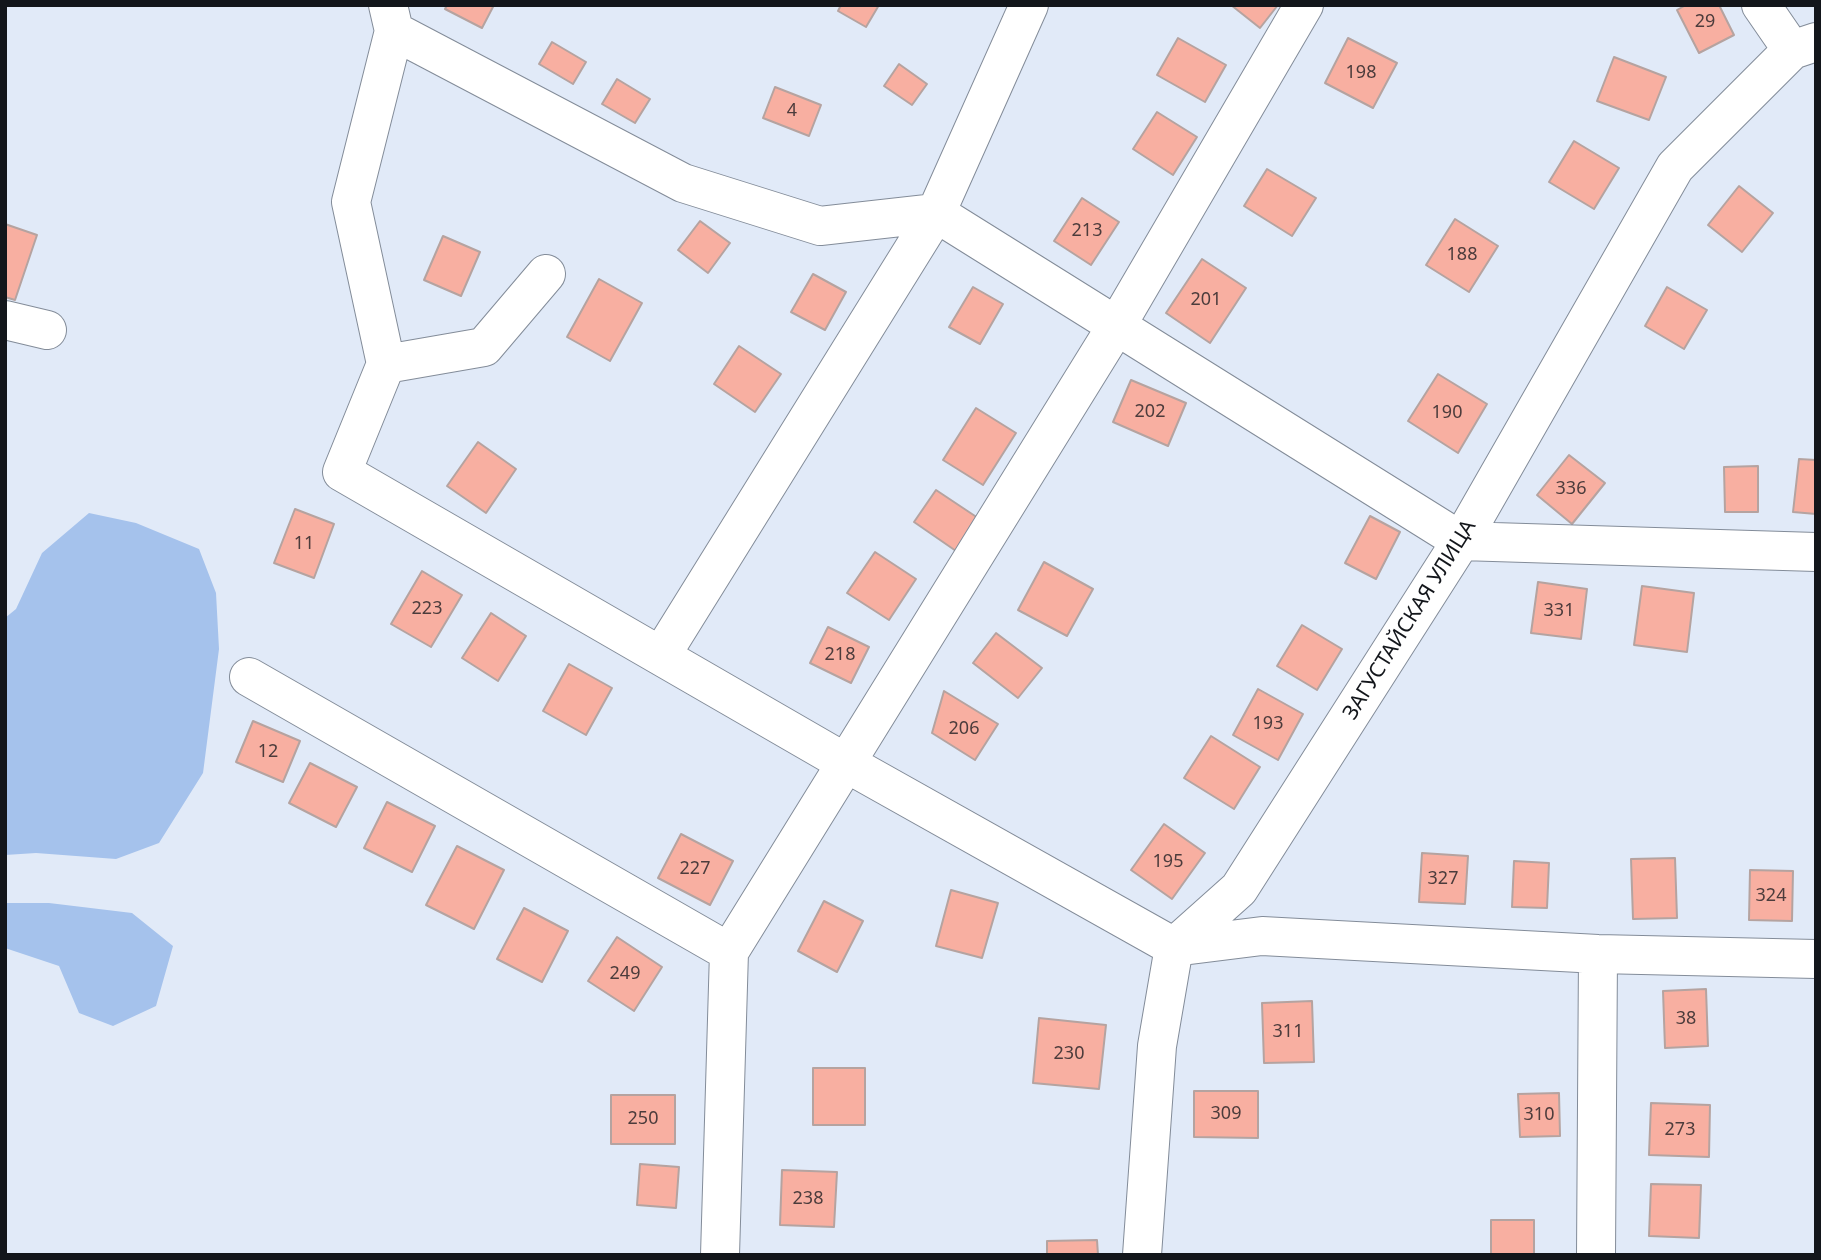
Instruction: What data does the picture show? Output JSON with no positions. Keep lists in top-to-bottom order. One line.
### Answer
{"streets":{"street":["ЗАГУСТАЙСКАЯ УЛИЦА"]},"house_numbers":["29","198","4","213","188","201","202","190","336","11","223","331","218","193","206","12","195","227","327","324","249","38","311","230","309","310","250","273","238"]}
